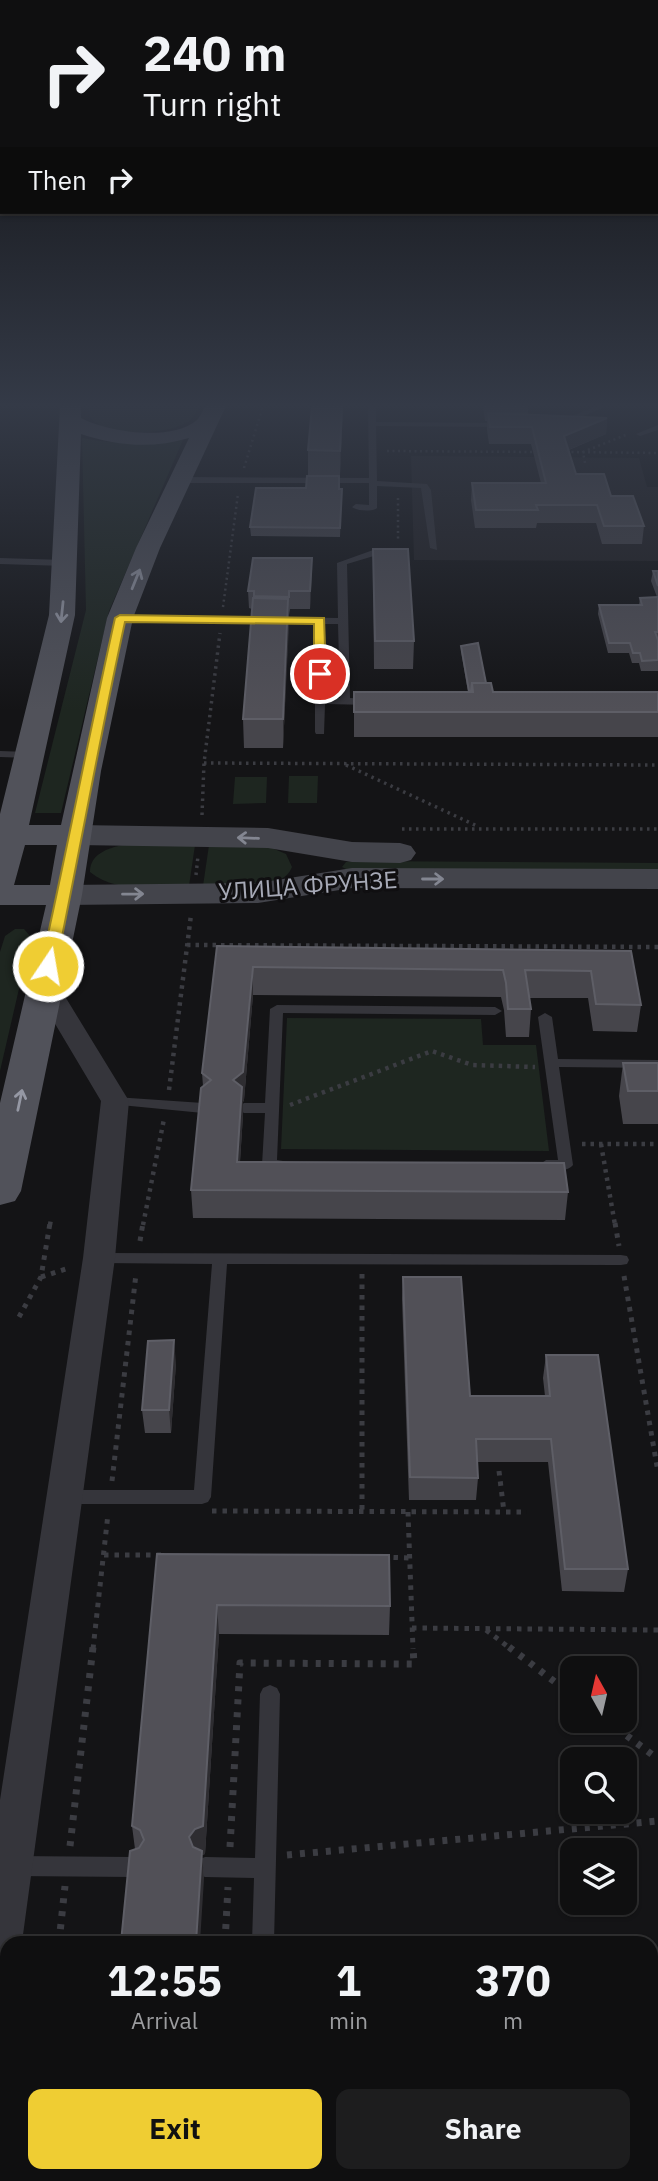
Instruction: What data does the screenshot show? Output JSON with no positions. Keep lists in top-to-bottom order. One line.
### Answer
{"streets":{"main road":["УЛИЦА ФРУНЗЕ"]},"north":"top","page":{"turn":["240 m","Turn right"],"then":"Then","eta":["12:55","Arrival","1","min","370","m"],"buttons":["Exit","Share"]}}
